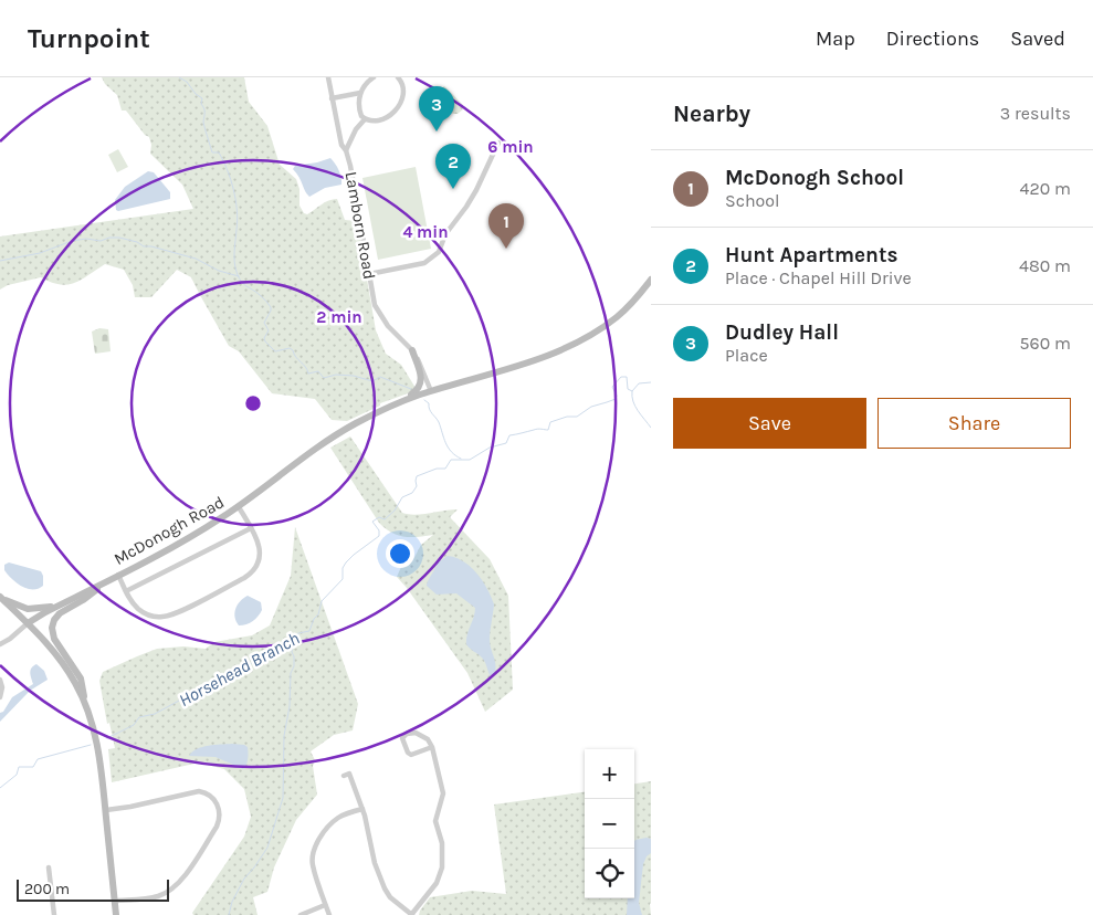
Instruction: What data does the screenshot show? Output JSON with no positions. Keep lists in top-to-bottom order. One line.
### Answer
{"streets":{"main road":["McDonogh Road"],"street":["Lamborn Road"]},"crossings":[["Lamborn Road","McDonogh Road"]],"water":["Horsehead Branch"],"scale_bar":"200 m","page":{"header":"Turnpoint","nav":["Map","Directions","Saved"],"heading":["Nearby","3 results"],"pins":["3","2","1"],"list":[{"mark":"1","name":"McDonogh School","note":"School","value":"420 m"},{"mark":"2","name":"Hunt Apartments","note":"Place · Chapel Hill Drive","value":"480 m"},{"mark":"3","name":"Dudley Hall","note":"Place","value":"560 m"}],"buttons":["Save","Share"],"map_buttons":["+","−"],"scale":"200 m"},"rings":["6 min","4 min","2 min"]}
